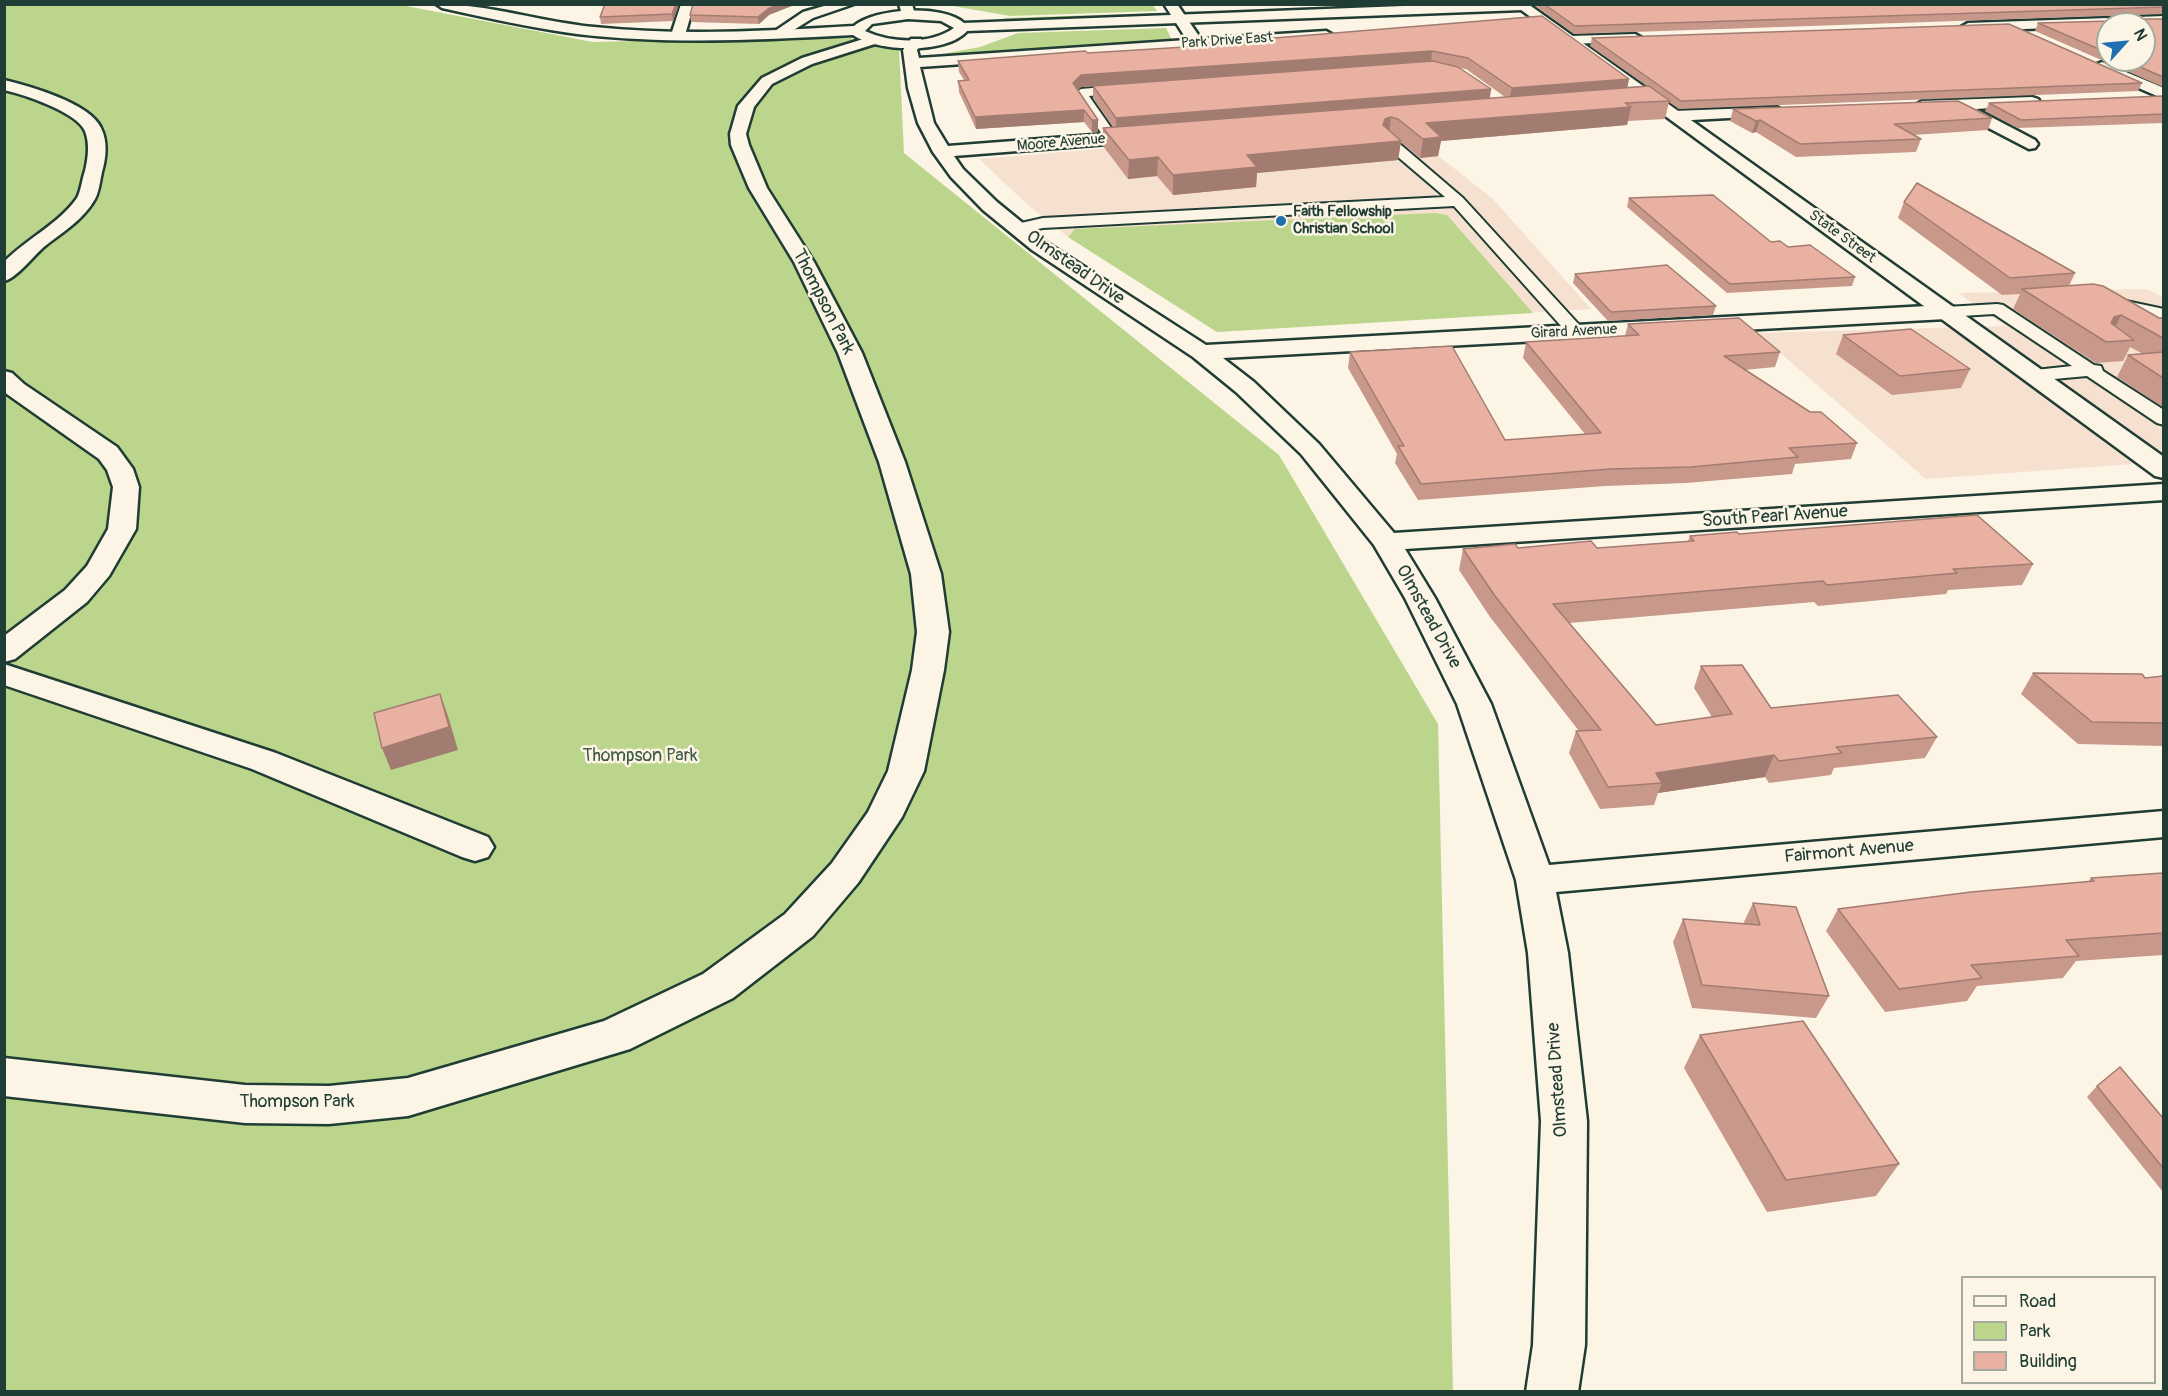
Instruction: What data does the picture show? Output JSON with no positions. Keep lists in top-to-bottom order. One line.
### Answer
{"streets":{"main road":["Park Drive East","Moore Avenue","State Street","Olmstead Drive","Thompson Park","Girard Avenue","South Pearl Avenue","Fairmont Avenue"]},"crossings":[["Park Drive East","Olmstead Drive"],["Moore Avenue","Olmstead Drive"],["State Street","Girard Avenue"],["Olmstead Drive","Girard Avenue"],["Olmstead Drive","South Pearl Avenue"],["Olmstead Drive","Fairmont Avenue"]],"parks":["Thompson Park"],"places":["Faith Fellowship Christian School"],"legend":["Road","Park","Building"],"north":"top right"}
